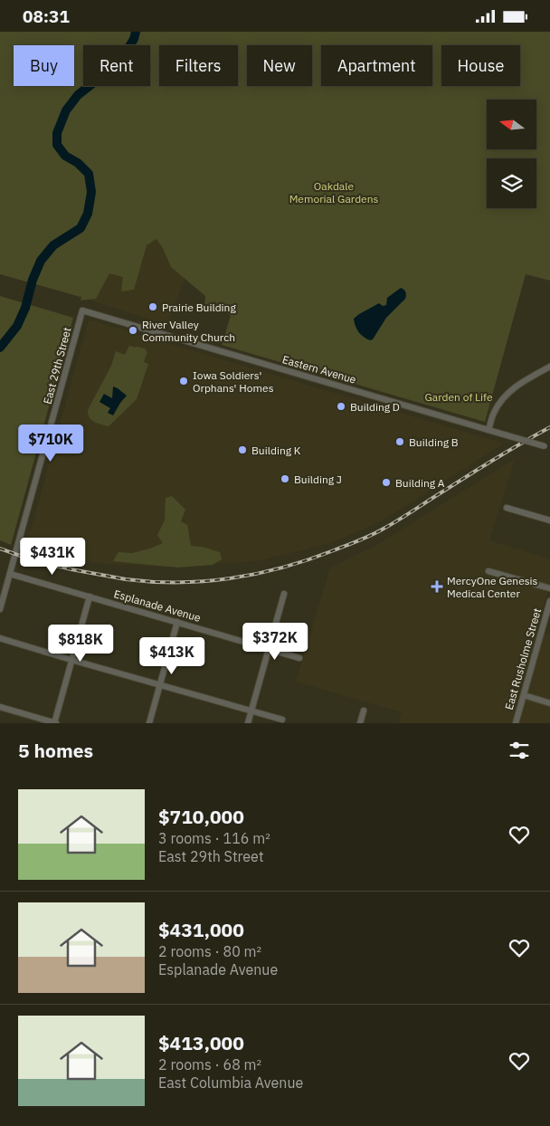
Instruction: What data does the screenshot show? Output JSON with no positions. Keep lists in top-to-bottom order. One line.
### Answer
{"streets":{"street":["East 29th Street","Eastern Avenue","Esplanade Avenue","East Rusholme Street"]},"crossings":[["East 29th Street","Eastern Avenue"],["East 29th Street","Esplanade Avenue"]],"parks":["Oakdale Memorial Gardens","Garden of Life"],"places":{"other":["Prairie Building","River Valley Community Church","Iowa Soldiers' Orphans' Homes","Building D","Building B","Building K","Building J","Building A"],"health":["MercyOne Genesis Medical Center"]},"north":"left","page":{"status":"08:31","chip":["Buy","Rent","Filters","New","Apartment","House"],"price":["$710K","$431K","$372K","$818K","$413K"],"heading":"5 homes","list":[{"name":"$710,000","note":"3 rooms · 116 m² · East 29th Street"},{"name":"$431,000","note":"2 rooms · 80 m² · Esplanade Avenue"},{"name":"$413,000","note":"2 rooms · 68 m² · East Columbia Avenue"}]}}
